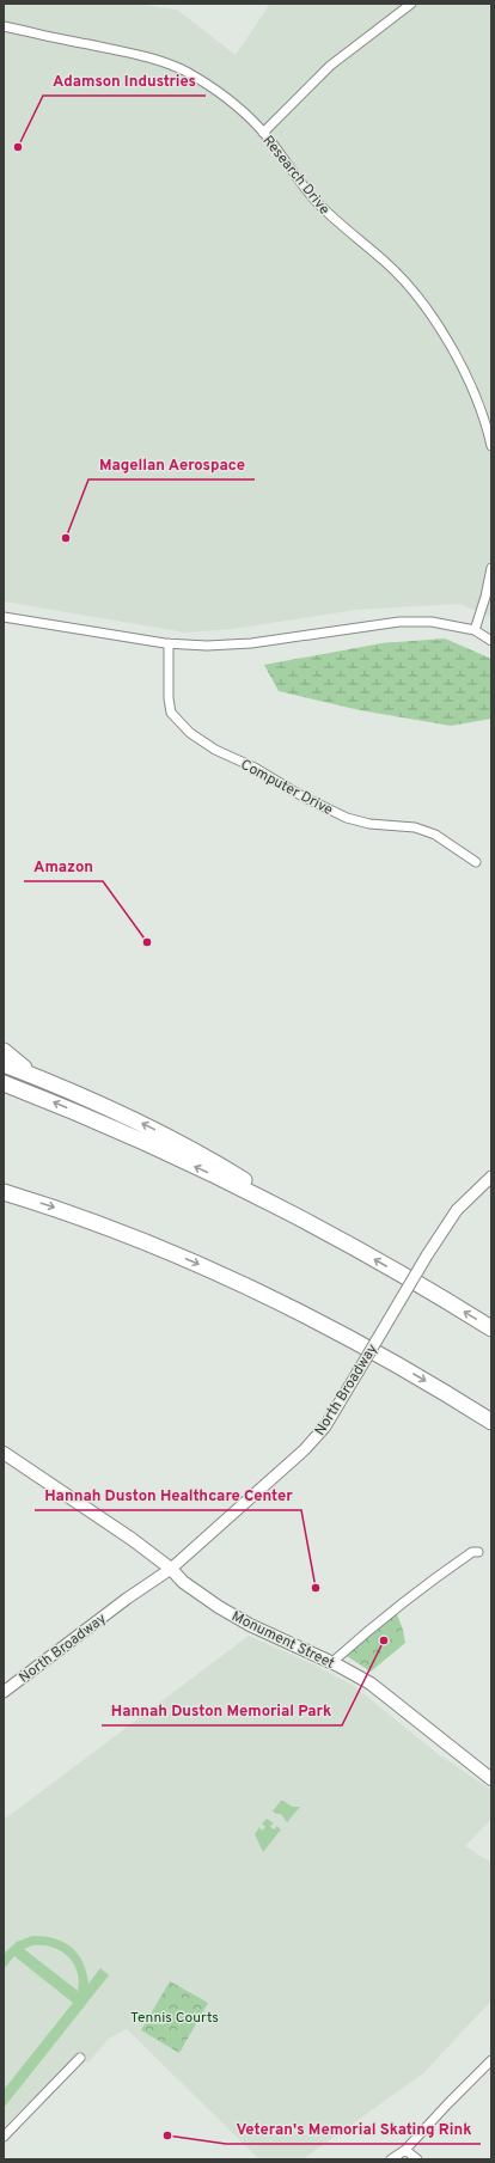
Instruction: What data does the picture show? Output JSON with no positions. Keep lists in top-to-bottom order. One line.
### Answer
{"streets":{"main road":["Monument Street"],"street":["Research Drive","Computer Drive","North Broadway"]},"crossings":[["North Broadway","Monument Street"]],"parks":["Tennis Courts"],"places":["Adamson Industries","Magellan Aerospace","Amazon","Hannah Duston Healthcare Center","Hannah Duston Memorial Park","Veteran's Memorial Skating Rink"]}
